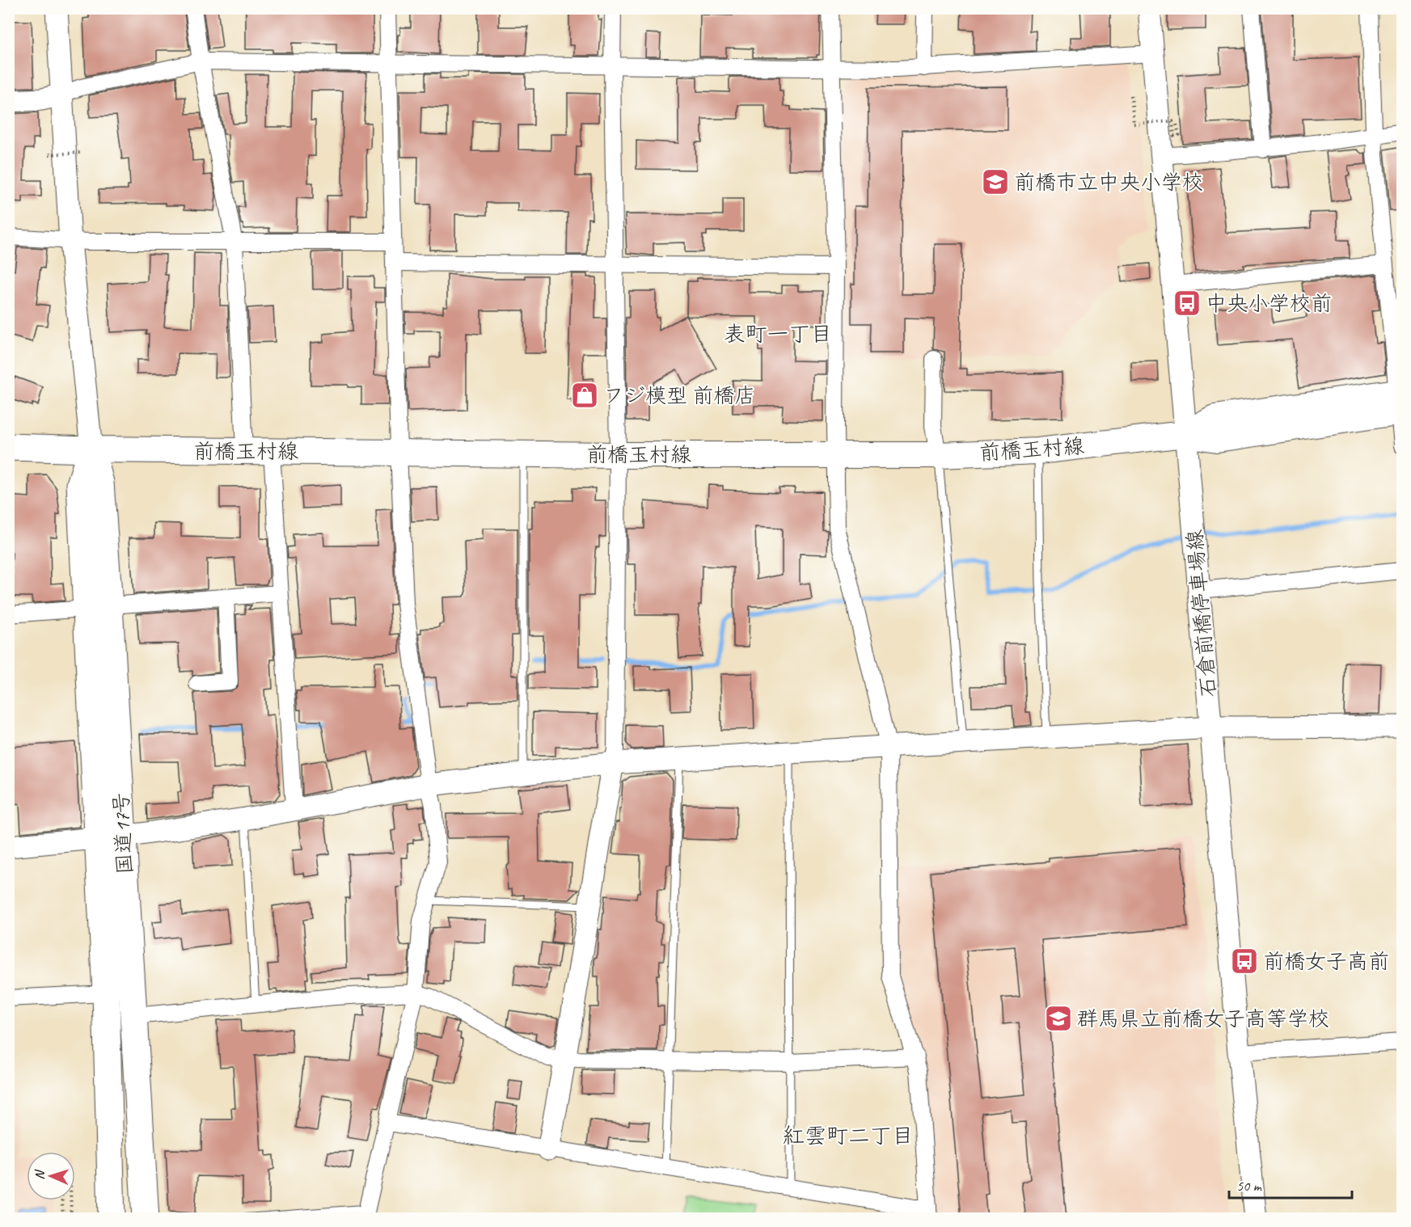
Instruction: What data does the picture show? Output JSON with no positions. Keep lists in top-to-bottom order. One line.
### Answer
{"streets":{"highway":["国道17号"],"main road":["前橋玉村線"],"street":["石倉前橋停車場線"]},"crossings":[["前橋玉村線","石倉前橋停車場線"],["前橋玉村線","国道17号"]],"districts":["表町一丁目","紅雲町二丁目"],"places":{"school or university":["前橋市立中央小学校","群馬県立前橋女子高等学校"],"bus stop":["中央小学校前","前橋女子高前"],"shop":["フジ模型 前橋店"]},"scale_bar":"50 m","north":"left"}
